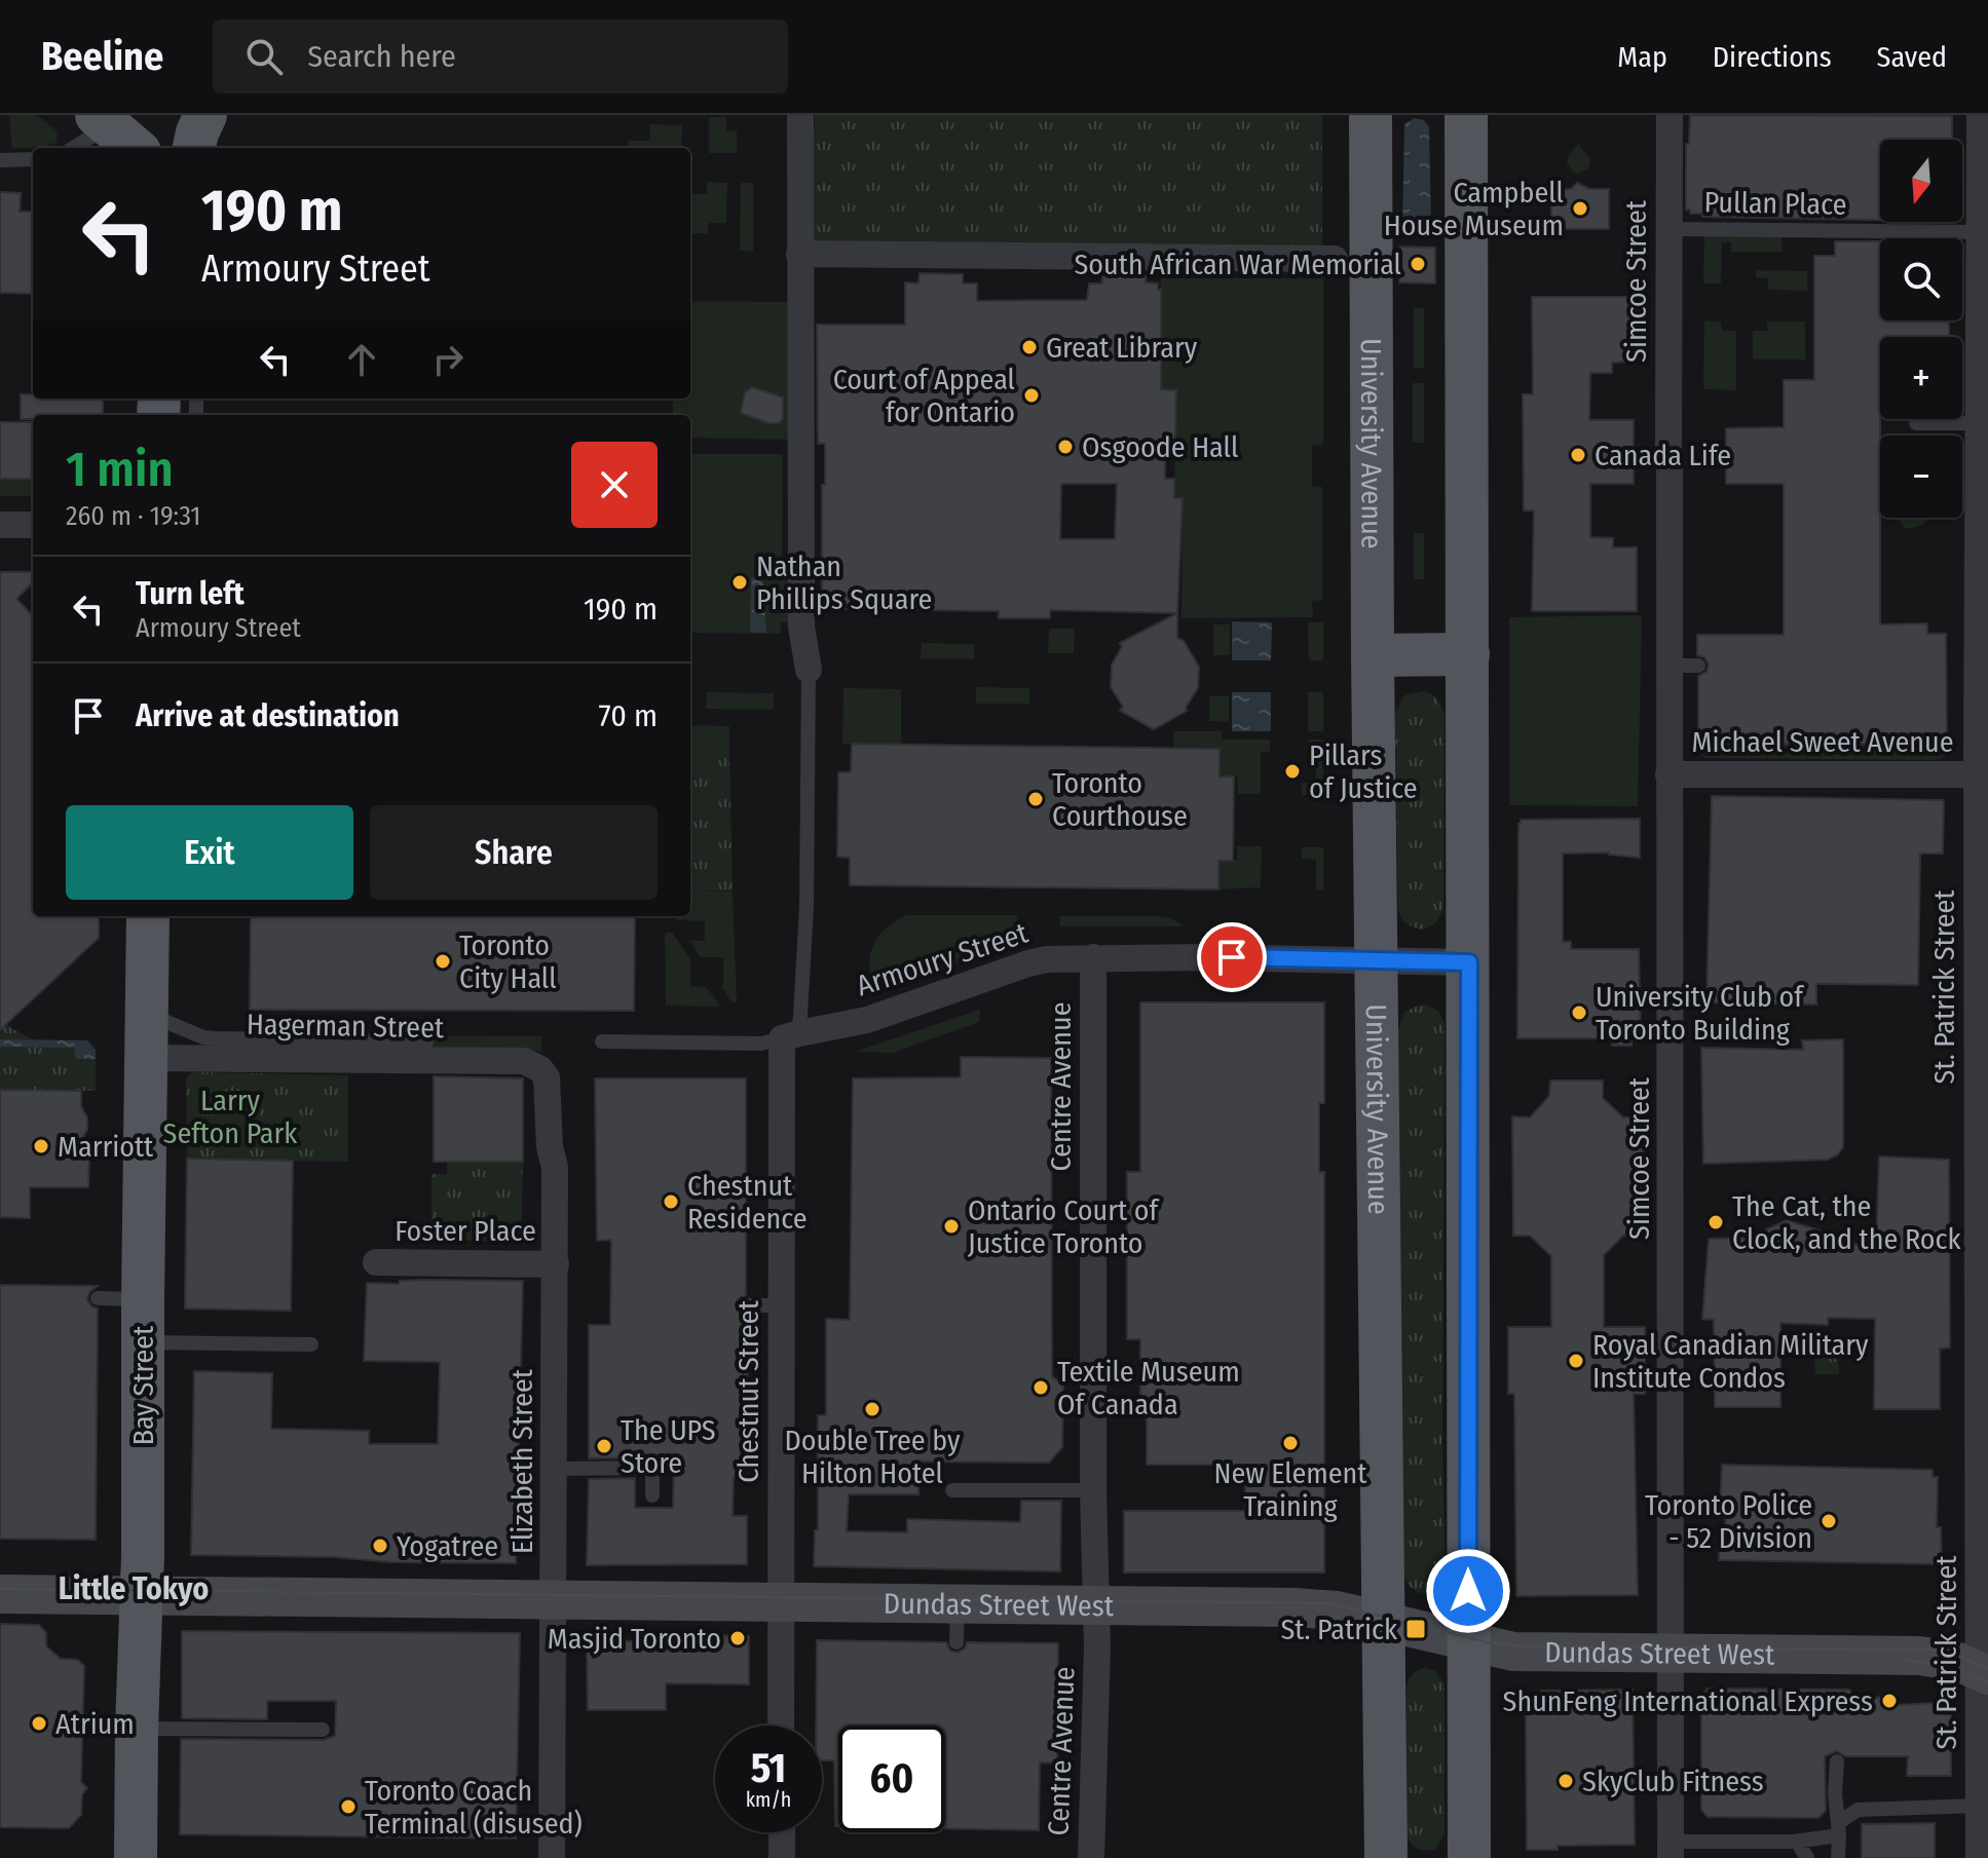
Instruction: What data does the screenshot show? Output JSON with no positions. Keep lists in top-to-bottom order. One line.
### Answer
{"streets":{"main road":["University Avenue","Bay Street","Dundas Street West"],"street":["Simcoe Street","Michael Sweet Avenue","Armoury Street","St. Patrick Street","Hagerman Street","Centre Avenue","Foster Place","Chestnut Street","Elizabeth Street"],"lane":["Pullan Place"]},"crossings":[["Pullan Place","Simcoe Street"],["Pullan Place","St. Patrick Street"],["Simcoe Street","Michael Sweet Avenue"],["Simcoe Street","Dundas Street West"],["University Avenue","Armoury Street"],["University Avenue","Dundas Street West"],["Michael Sweet Avenue","St. Patrick Street"],["Armoury Street","Centre Avenue"],["Armoury Street","Chestnut Street"],["St. Patrick Street","Dundas Street West"],["Hagerman Street","Bay Street"],["Hagerman Street","Elizabeth Street"],["Centre Avenue","Dundas Street West"],["Foster Place","Elizabeth Street"],["Bay Street","Dundas Street West"],["Chestnut Street","Dundas Street West"],["Elizabeth Street","Dundas Street West"]],"districts":["Little Tokyo"],"parks":["Larry Sefton Park"],"places":{"other":["Campbell House Museum","South African War Memorial","Great Library","Court of Appeal for Ontario","Osgoode Hall","Canada Life","Nathan Phillips Square","Pillars of Justice","Toronto Courthouse","Toronto City Hall","University Club of Toronto Building","Marriott","Chestnut Residence","The Cat, the Clock, and the Rock","Ontario Court of Justice Toronto","Royal Canadian Military Institute Condos","Textile Museum Of Canada","Double Tree by Hilton Hotel","New Element Training","The UPS Store","Toronto Police - 52 Division","Yogatree","Masjid Toronto","ShunFeng International Express","Atrium","SkyClub Fitness","Toronto Coach Terminal (disused)"],"transit":["St. Patrick"]},"north":"bottom","page":{"header":"Beeline","search":"Search here","nav":["Map","Directions","Saved"],"map_buttons":["+","−"],"turn":["190 m","Armoury Street"],"heading":["1 min","260 m · 19:31"],"list":[{"name":"Turn left","note":"Armoury Street","value":"190 m"},{"name":"Arrive at destination","value":"70 m"}],"buttons":["Exit","Share"],"speed":"51 km/h","limit":"60"}}
